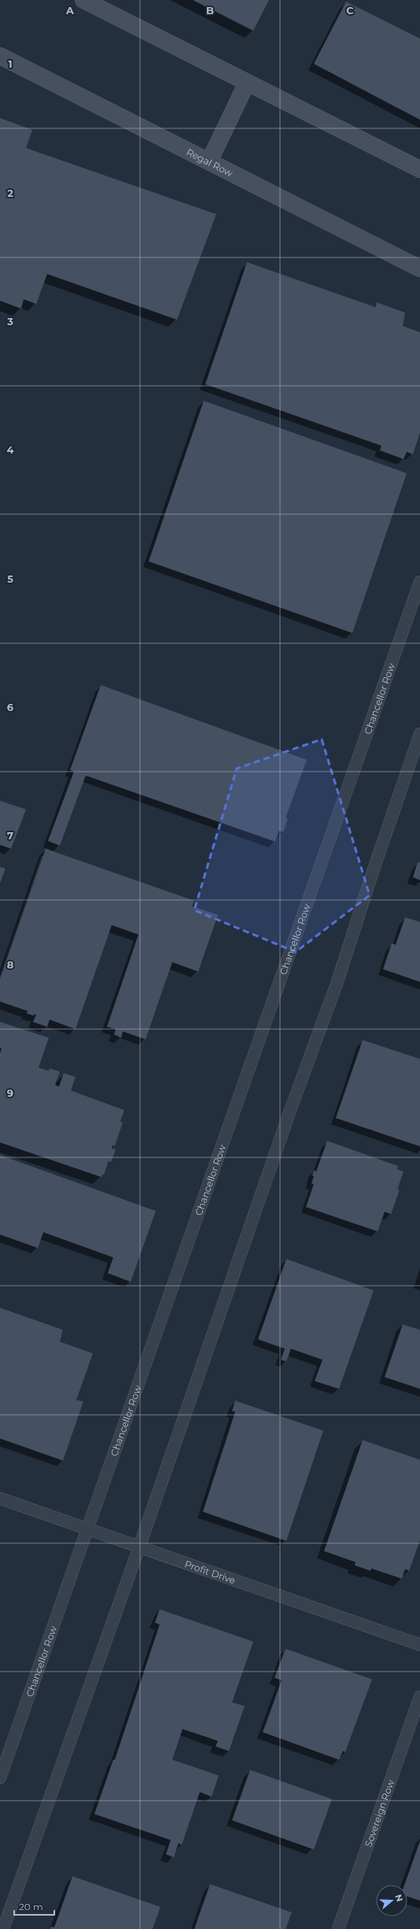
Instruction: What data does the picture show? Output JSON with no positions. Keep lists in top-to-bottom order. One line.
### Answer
{"streets":{"main road":["Regal Row"],"street":["Chancellor Row","Profit Drive","Sovereign Row"]},"crossings":[["Chancellor Row","Profit Drive"]],"scale_bar":"20 m","north":"right","grid":{"columns":["A","B","C"],"rows":["1","2","3","4","5","6","7","8","9"]}}
